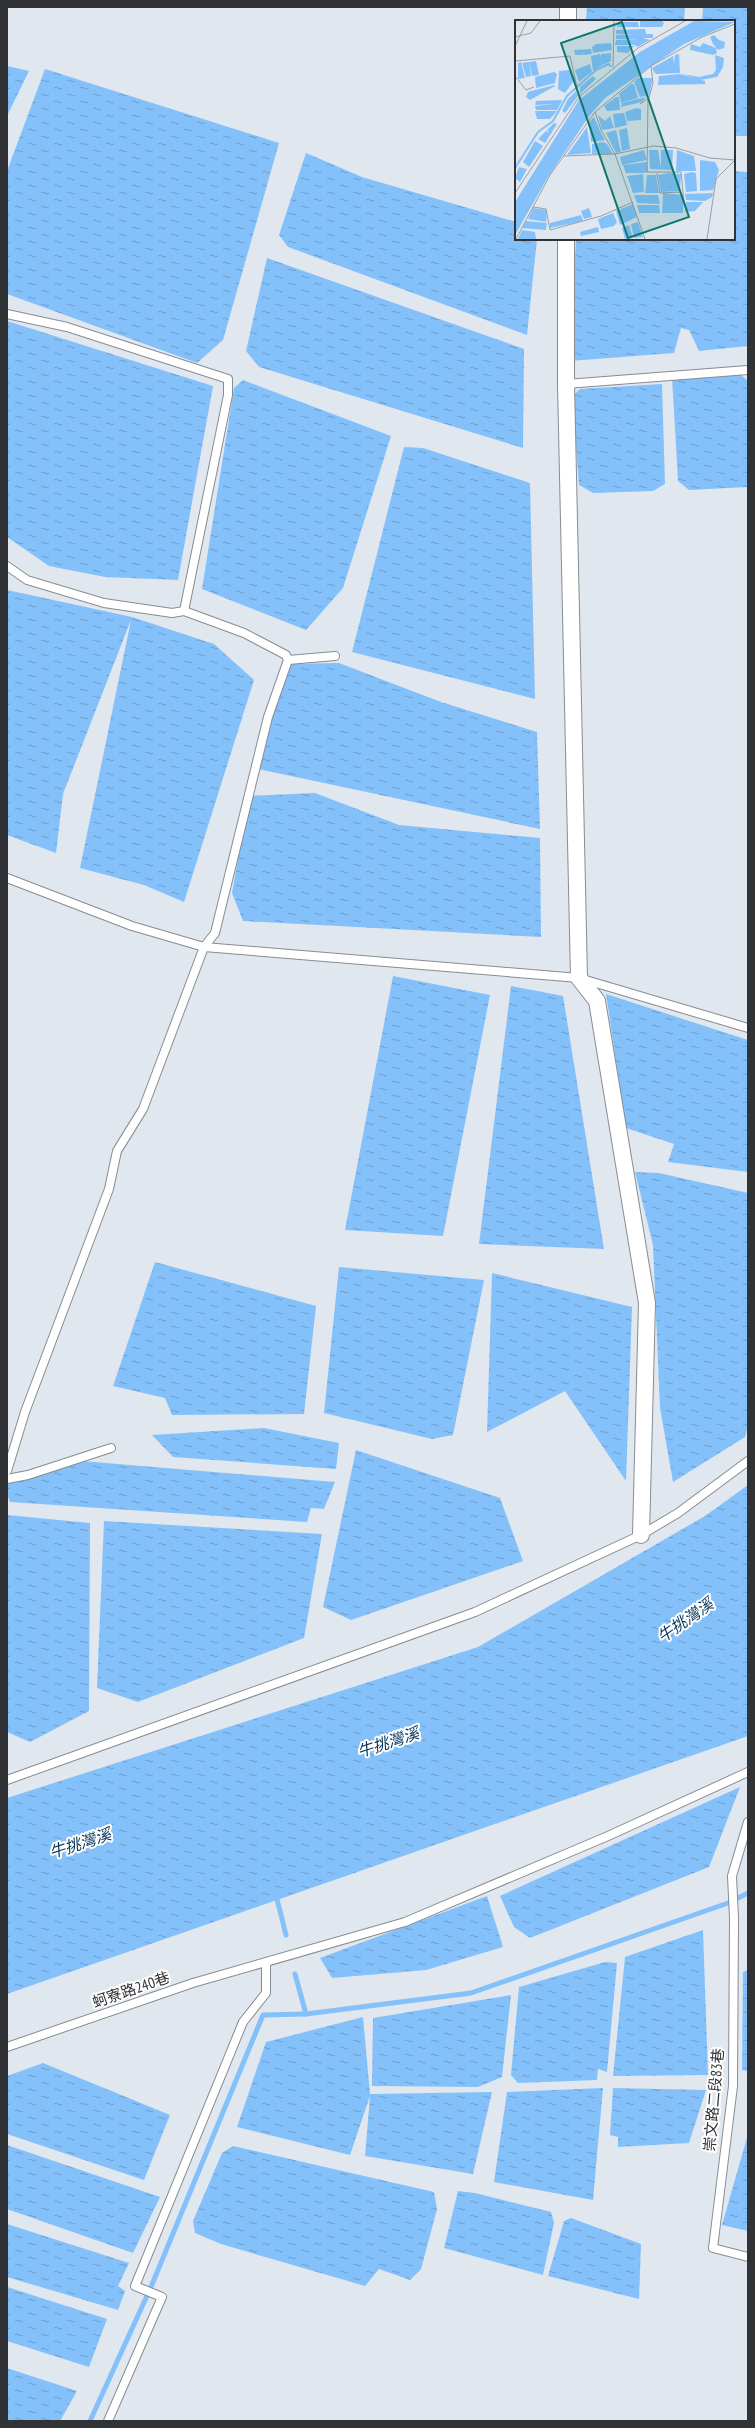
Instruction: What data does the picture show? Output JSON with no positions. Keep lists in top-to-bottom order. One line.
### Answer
{"streets":{"lane":["蚵寮路240巷","崇文路二段83巷"]},"water":["牛挑灣溪"]}
